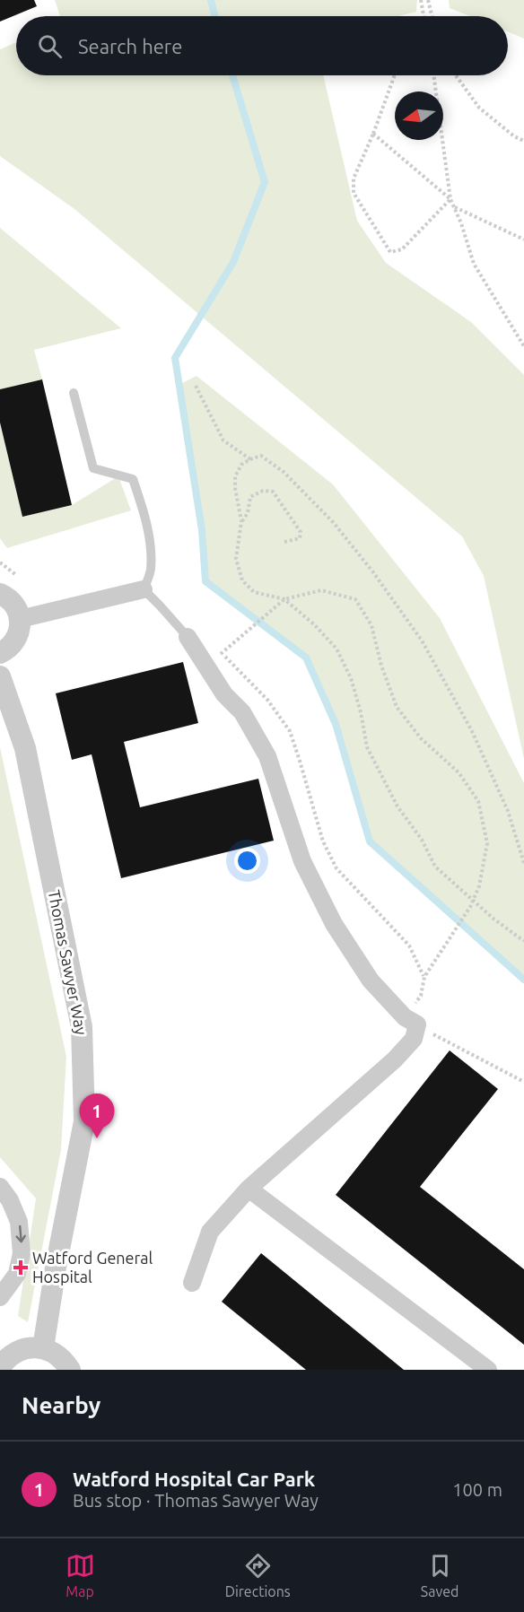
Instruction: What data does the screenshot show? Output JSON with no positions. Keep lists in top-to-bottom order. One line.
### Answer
{"streets":{"street":["Thomas Sawyer Way"]},"places":{"health":["Watford General Hospital"]},"north":"left","page":{"search":"Search here","pins":"1","heading":"Nearby","list":[{"mark":"1","name":"Watford Hospital Car Park","note":"Bus stop · Thomas Sawyer Way","value":"100 m"}],"nav":["Map","Directions","Saved"]}}
